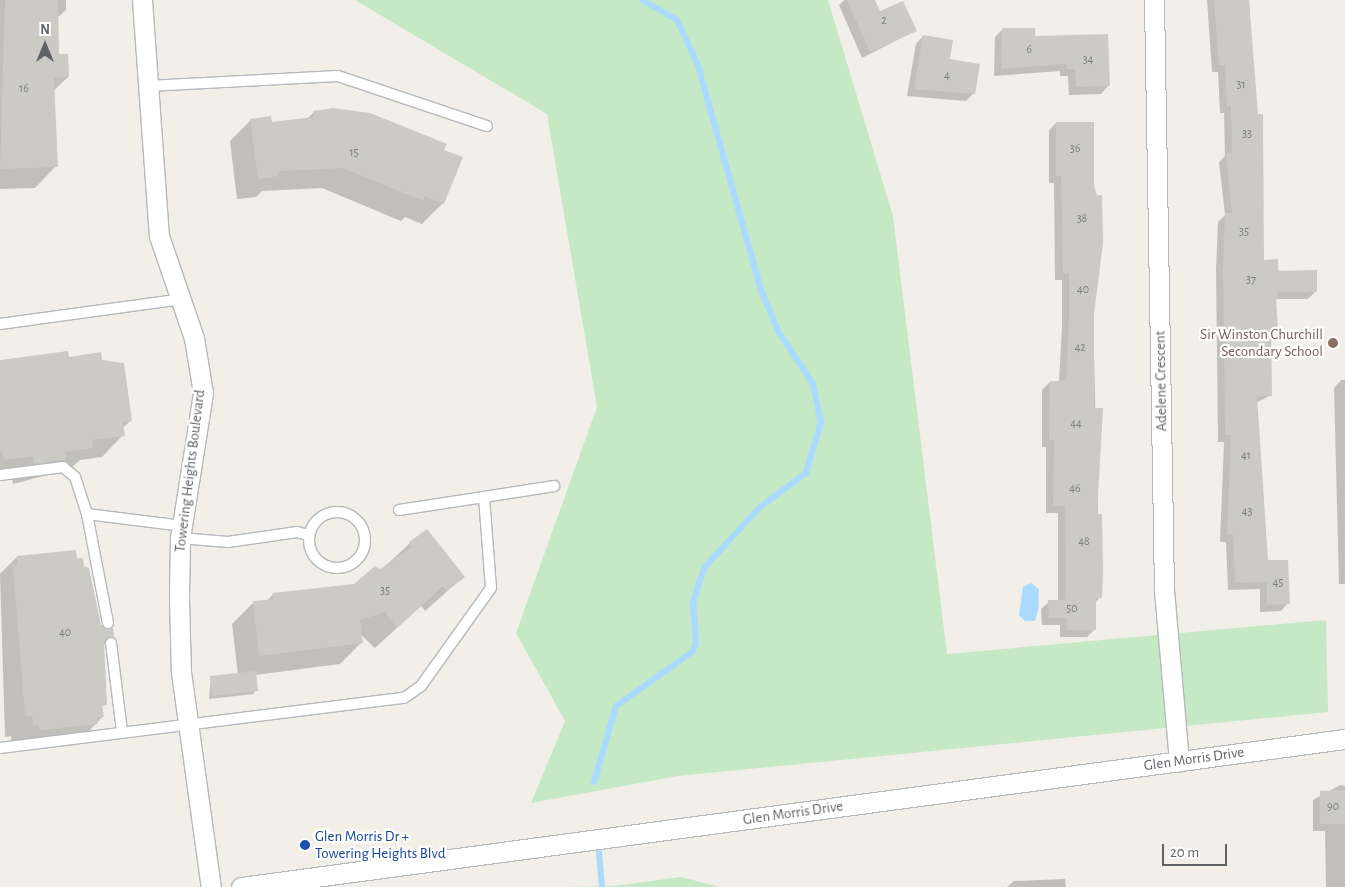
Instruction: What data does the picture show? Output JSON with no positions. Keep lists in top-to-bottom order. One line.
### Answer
{"streets":{"street":["Adelene Crescent","Towering Heights Boulevard","Glen Morris Drive"]},"crossings":[["Adelene Crescent","Glen Morris Drive"]],"places":["Sir Winston Churchill Secondary School","Glen Morris Dr + Towering Heights Blvd"],"house_numbers":["2","6","34","4","31","16","33","36","15","38","35","37","40","42","44","41","46","43","48","45","35","50","40","90"],"scale_bar":"20 m","north":"top"}
